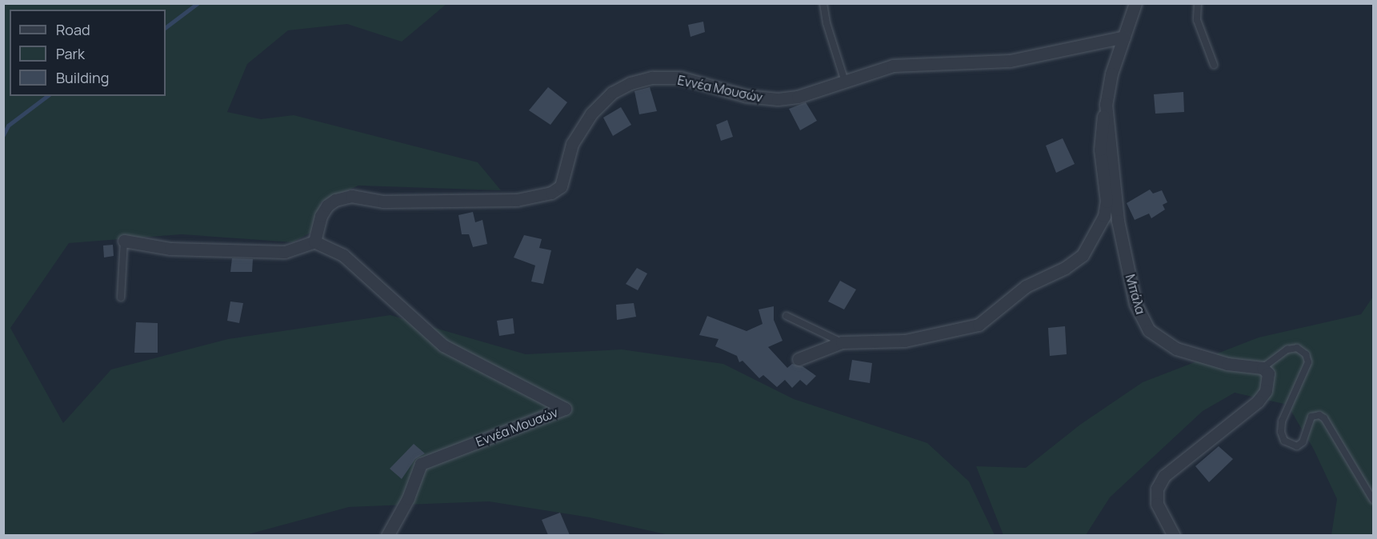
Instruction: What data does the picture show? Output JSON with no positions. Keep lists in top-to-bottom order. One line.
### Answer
{"streets":{"street":["Εννέα Μουσών","Μπάλα"]},"crossings":[["Εννέα Μουσών","Μπάλα"]],"legend":["Road","Park","Building"]}
